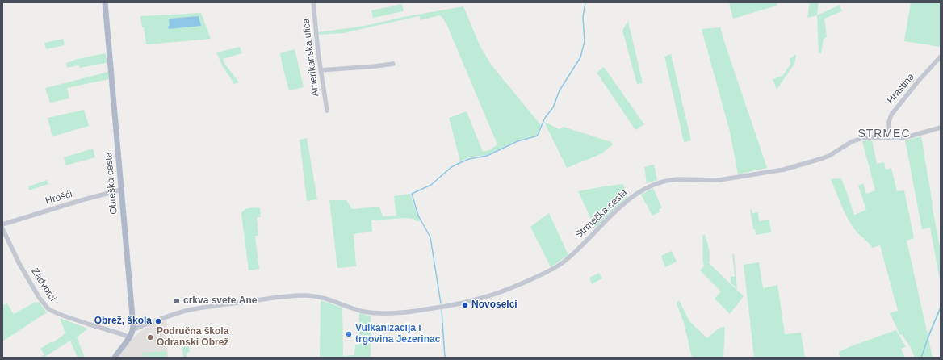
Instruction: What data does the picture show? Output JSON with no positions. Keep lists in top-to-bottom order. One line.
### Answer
{"streets":{"main road":["Obreška cesta"],"street":["Amerikanska ulica","Hrastina","Hrošći","Strmečka cesta","Zadvorci"]},"crossings":[["Hrastina","Strmečka cesta"],["Obreška cesta","Hrošći"],["Obreška cesta","Strmečka cesta"],["Obreška cesta","Zadvorci"]],"districts":["STRMEC"],"places":["crkva svete Ane","Novoselci","Obrež, škola","Vulkanizacija i trgovina Jezerinac","Područna škola Odranski Obrež"]}
